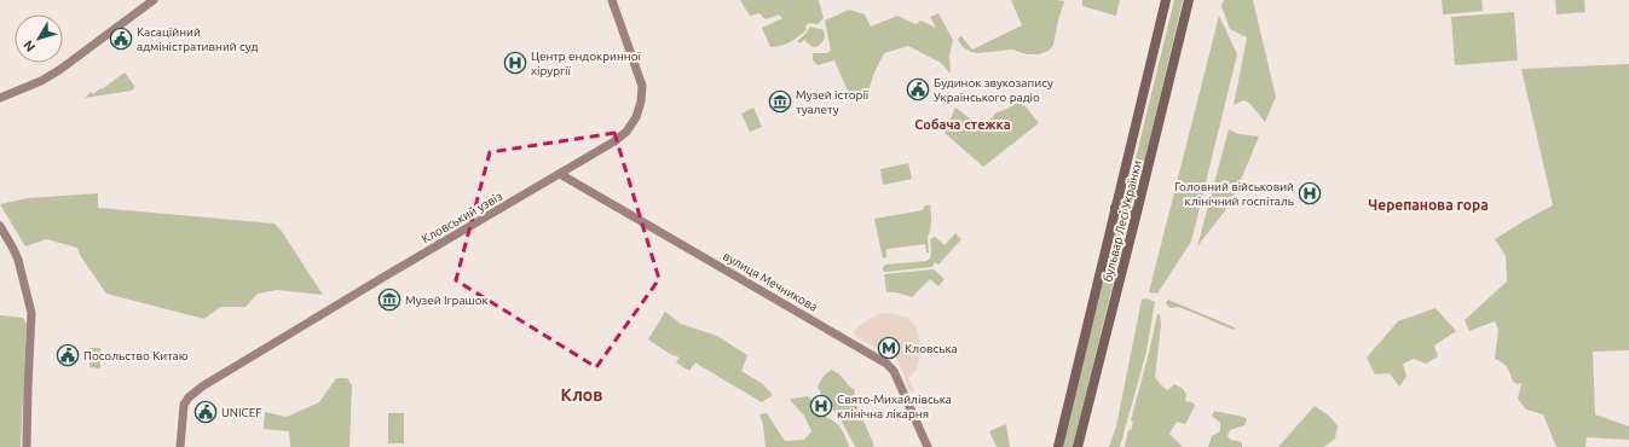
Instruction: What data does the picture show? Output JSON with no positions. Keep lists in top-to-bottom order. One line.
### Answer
{"streets":{"main road":["бульвар Лесі Українки"],"street":["Кловський узвіз","вулиця Мечникова"]},"crossings":[["Кловський узвіз","вулиця Мечникова"]],"districts":["Собача стежка","Черепанова гора","Клов"],"places":{"public building":["Касаційний адміністративний суд","Будинок звукозапису Українського радіо","Посольство Китаю","UNICEF"],"hospital":["Центр ендокринної хірургії","Головний військовий клінічний госпіталь","Свято-Михайлівська клінічна лікарня"],"museum":["Музей історії туалету","Музей Іграшок"],"metro station":["Кловська"]},"north":"bottom left"}
